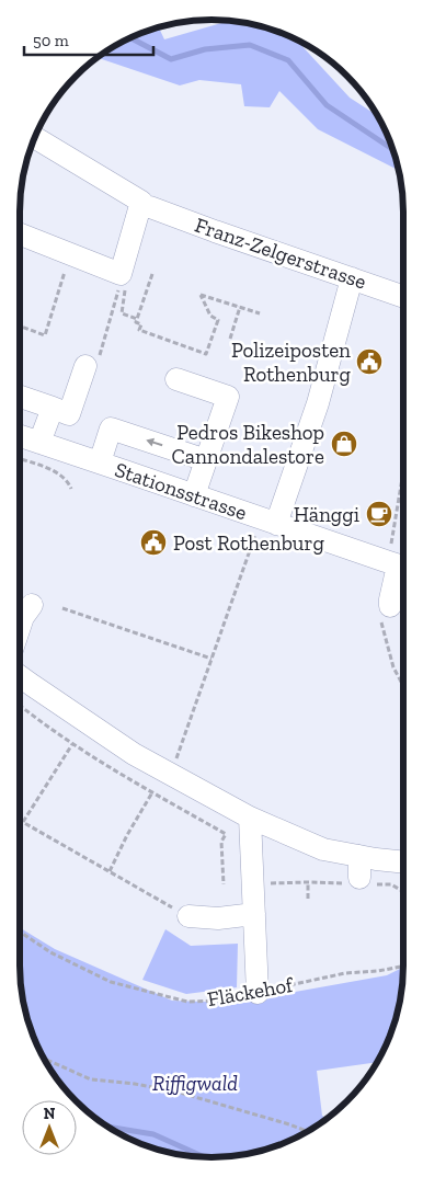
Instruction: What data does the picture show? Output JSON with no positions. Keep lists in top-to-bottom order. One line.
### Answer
{"streets":{"street":["Franz-Zelgerstrasse","Stationsstrasse"],"path":["Fläckehof"]},"parks":["Riffigwald"],"places":{"public building":["Polizeiposten Rothenburg","Post Rothenburg"],"shop":["Pedros Bikeshop Cannondalestore"],"cafe":["Hänggi"]},"scale_bar":"50 m","north":"top"}
